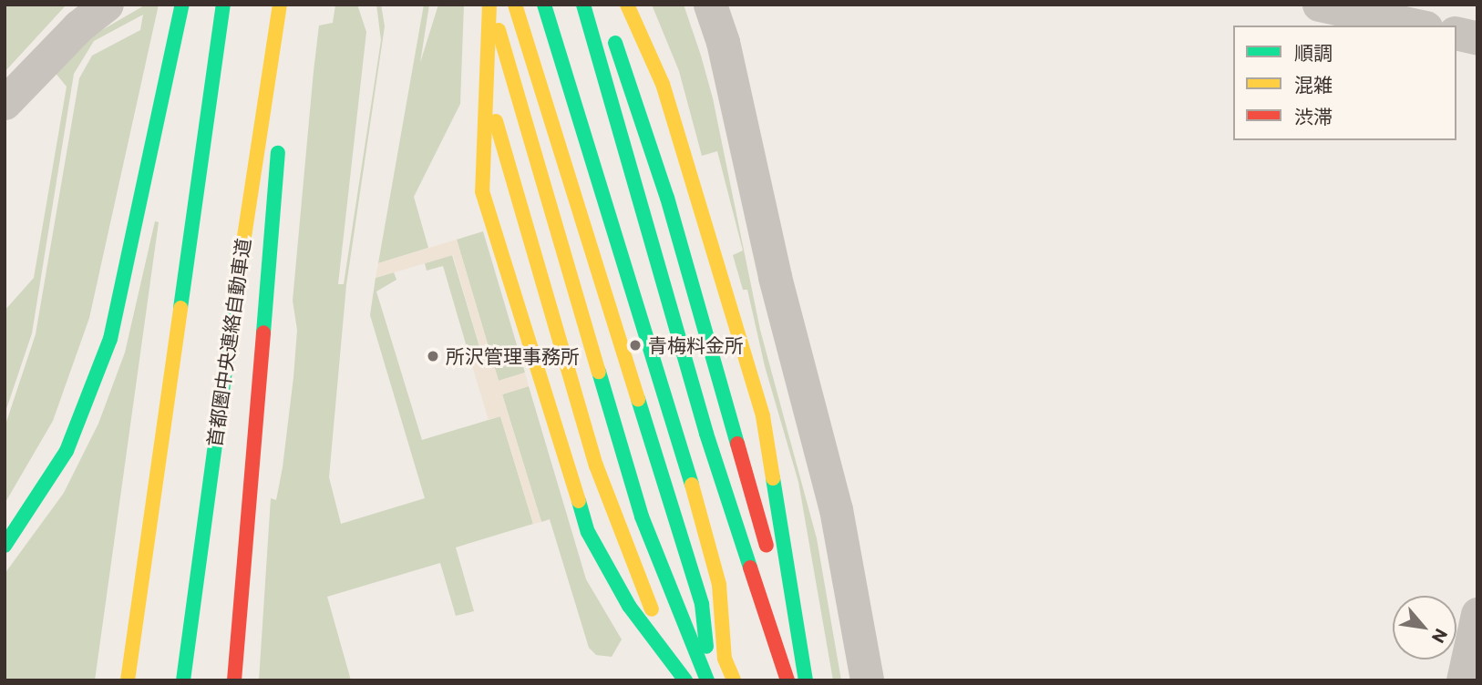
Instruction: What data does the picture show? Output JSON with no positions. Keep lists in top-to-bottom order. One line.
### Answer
{"streets":{"highway":["首都圏中央連絡自動車道"]},"places":["青梅料金所","所沢管理事務所"],"legend":["順調","混雑","渋滞"],"north":"bottom right"}
